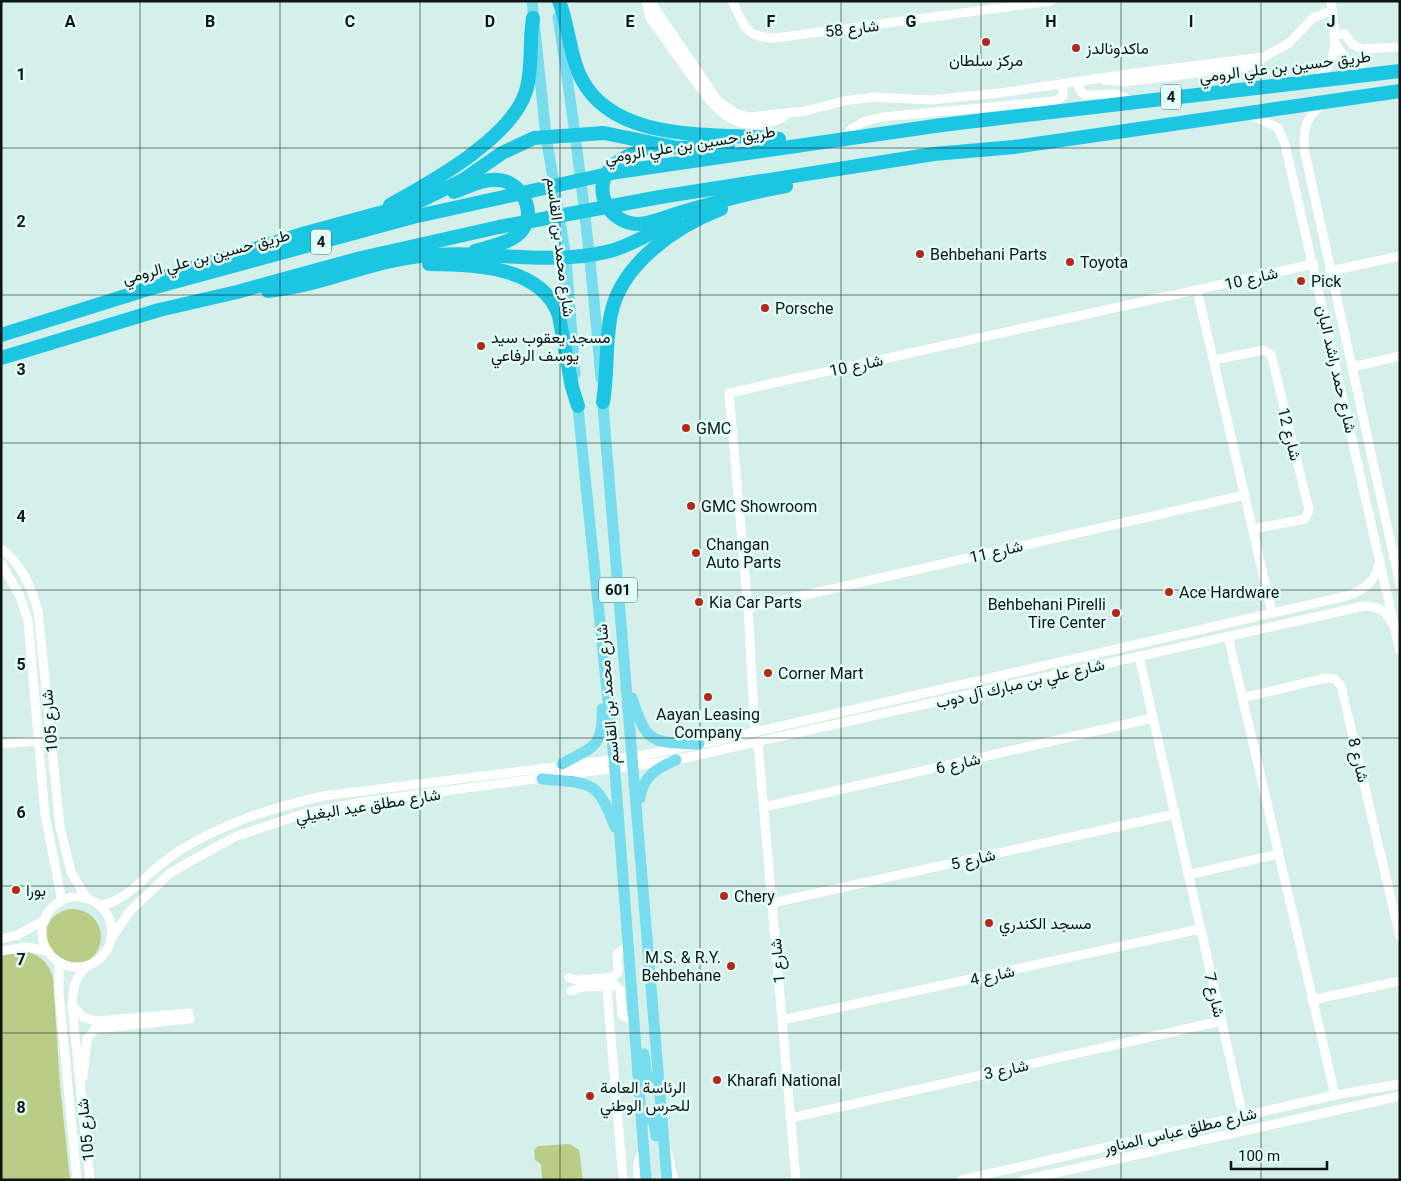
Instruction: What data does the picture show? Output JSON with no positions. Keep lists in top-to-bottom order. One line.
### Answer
{"streets":{"highway":["طريق حسين بن علي الرومي","4"],"main road":["شارع محمد بن القاسم","601"],"street":["شارع 58","شارع 10","شارع حمد راشد البان","شارع 12","شارع 11","شارع علي بن مبارك آل دوب","شارع 105","شارع 8","شارع 6","شارع مطلق عيد البغيلي","شارع 5","شارع 1","شارع 4","شارع 7","شارع 3","شارع مطلق عباس المناور"]},"crossings":[["4","شارع حمد راشد البان"],["شارع محمد بن القاسم","شارع علي بن مبارك آل دوب"],["شارع محمد بن القاسم","شارع مطلق عيد البغيلي"],["شارع 10","شارع حمد راشد البان"],["شارع 10","شارع 11"],["شارع 10","شارع علي بن مبارك آل دوب"],["شارع حمد راشد البان","شارع علي بن مبارك آل دوب"],["شارع علي بن مبارك آل دوب","شارع مطلق عيد البغيلي"],["شارع علي بن مبارك آل دوب","شارع 1"],["شارع علي بن مبارك آل دوب","شارع 7"],["شارع 105","شارع مطلق عيد البغيلي"],["شارع 6","شارع 1"],["شارع 6","شارع 7"],["شارع 5","شارع 1"],["شارع 5","شارع 7"],["شارع 1","شارع 4"],["شارع 1","شارع 3"],["شارع 4","شارع 7"],["شارع 7","شارع 3"],["شارع 7","شارع مطلق عباس المناور"]],"places":["مركز سلطان","ماكدونالدز","Behbehani Parts","Toyota","Pick","Porsche","مسجد يعقوب سيد يوسف الرفاعي","GMC","GMC Showroom","Changan Auto Parts","Ace Hardware","Kia Car Parts","Behbehani Pirelli Tire Center","Corner Mart","Aayan Leasing Company","بورا","Chery","مسجد الكندري","M.S. & R.Y. Behbehane","Kharafi National","الرئاسة العامة للحرس الوطني"],"scale_bar":"100 m","grid":{"columns":["A","B","C","D","E","F","G","H","I","J"],"rows":["1","2","3","4","5","6","7","8"]}}
